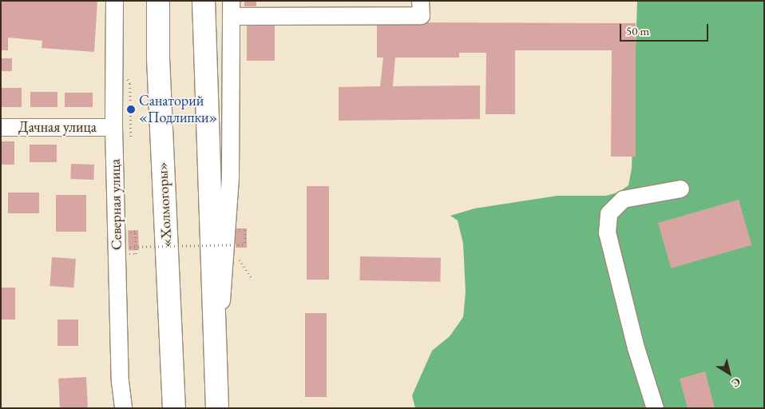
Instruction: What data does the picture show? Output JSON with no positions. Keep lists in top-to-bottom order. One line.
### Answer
{"streets":{"highway":["«Холмогоры»"],"street":["Дачная улица","Северная улица"]},"crossings":[["Дачная улица","Северная улица"]],"places":["Санаторий «Подлипки»"],"scale_bar":"50 m","north":"bottom right"}
